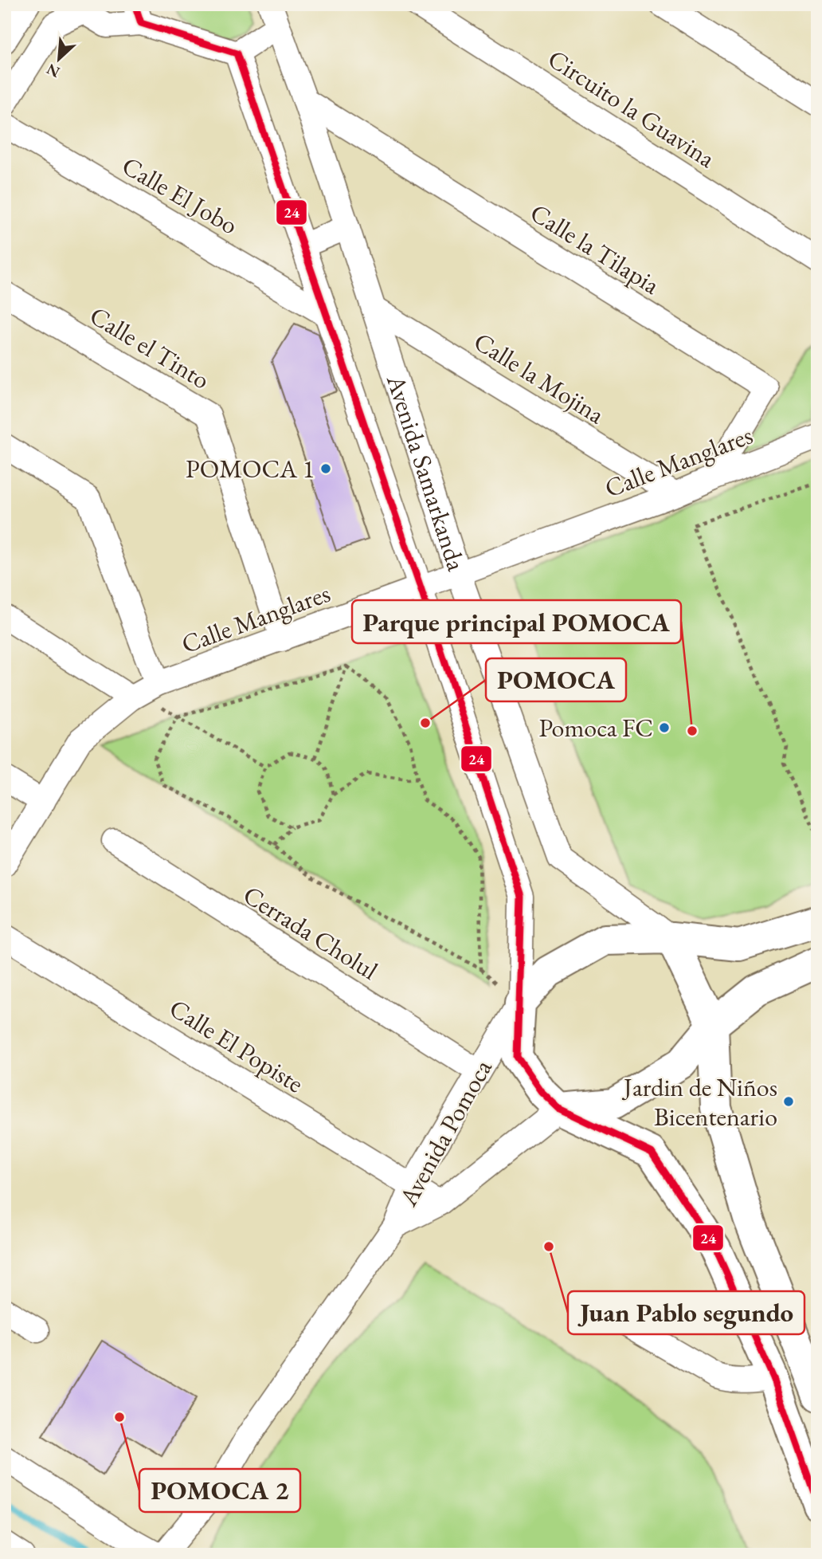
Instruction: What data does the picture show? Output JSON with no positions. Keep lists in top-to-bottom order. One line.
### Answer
{"streets":{"main road":["Avenida Samarkanda","Avenida Pomoca"],"street":["Circuito la Guavina","Calle El Jobo","Calle la Tilapia","Calle el Tinto","Calle la Mojina","Calle Manglares","Cerrada Cholul","Calle El Popiste"]},"crossings":[["Calle El Jobo","Avenida Samarkanda"],["Calle la Tilapia","Calle Manglares"],["Calle la Tilapia","Avenida Samarkanda"],["Calle el Tinto","Calle Manglares"],["Calle la Mojina","Calle Manglares"],["Calle la Mojina","Avenida Samarkanda"],["Calle Manglares","Avenida Samarkanda"],["Avenida Samarkanda","Avenida Pomoca"],["Cerrada Cholul","Avenida Pomoca"],["Calle El Popiste","Avenida Pomoca"]],"places":["POMOCA 1","POMOCA","Pomoca FC","Parque principal POMOCA","Jardin de Niños Bicentenario","Juan Pablo segundo","POMOCA 2"],"lines":["transit line 24"],"north":"bottom left"}
